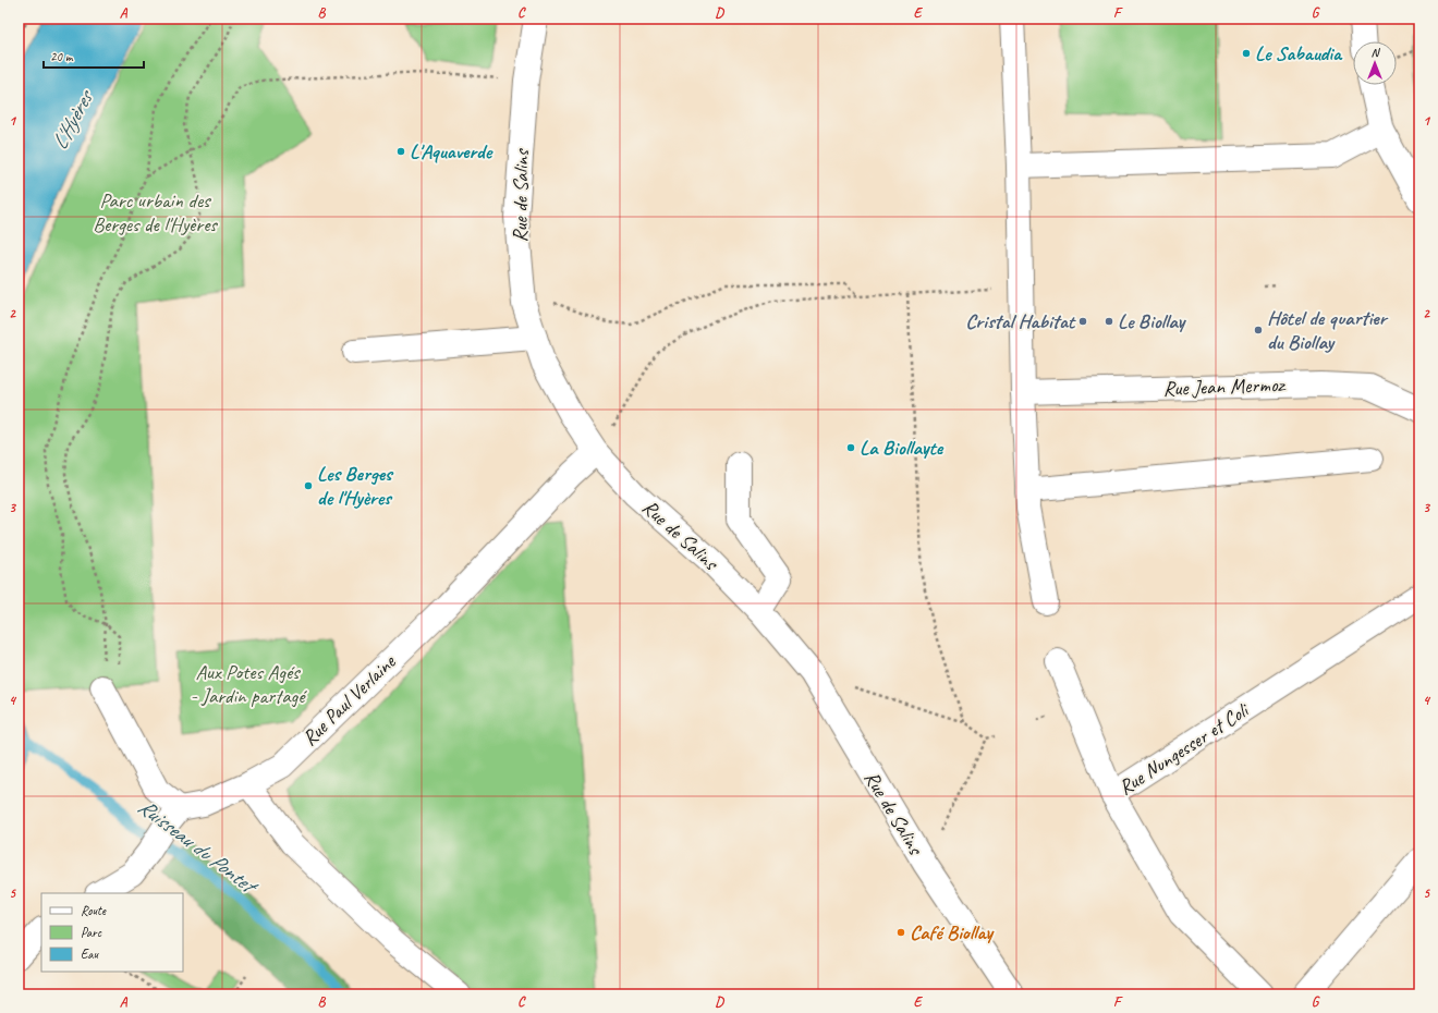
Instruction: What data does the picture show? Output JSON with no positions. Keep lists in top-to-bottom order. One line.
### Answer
{"streets":{"street":["Rue de Salins","Rue Jean Mermoz","Rue Paul Verlaine","Rue Nungesser et Coli"]},"crossings":[["Rue de Salins","Rue Paul Verlaine"]],"water":["L'Hyères","Ruisseau du Pontet"],"parks":["Parc urbain des Berges de l'Hyères","Aux Potes Agés - Jardin partagé"],"places":["Le Sabaudia","L'Aquaverde","Cristal Habitat","Le Biollay","Hôtel de quartier du Biollay","La Biollayte","Les Berges de l'Hyères","Café Biollay"],"legend":["Route","Parc","Eau"],"scale_bar":"20 m","north":"top","grid":{"columns":["A","B","C","D","E","F","G"],"rows":["1","2","3","4","5"]}}
